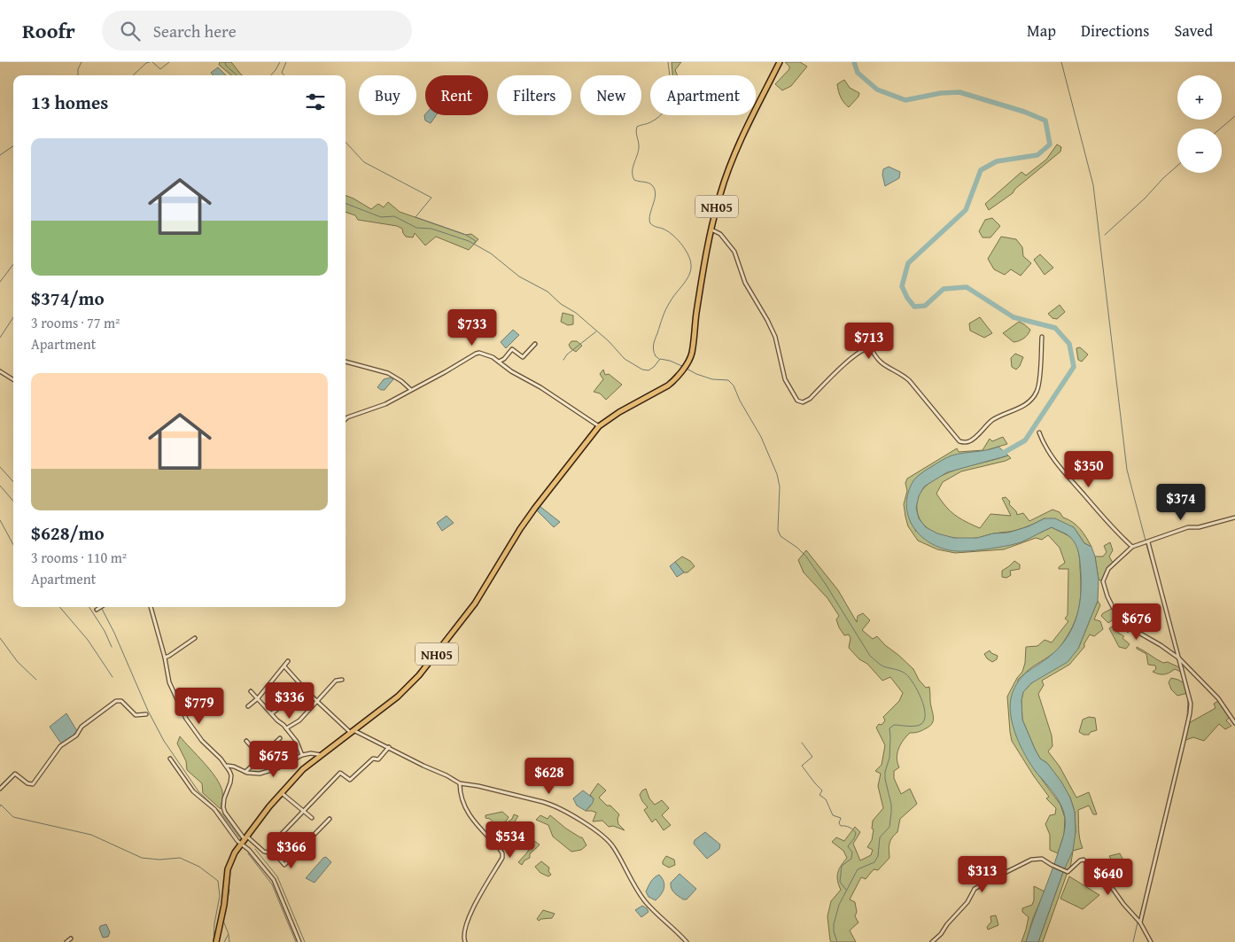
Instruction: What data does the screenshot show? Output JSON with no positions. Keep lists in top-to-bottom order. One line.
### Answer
{"streets":{"main road":["NH05"]},"page":{"header":"Roofr","search":"Search here","nav":["Map","Directions","Saved"],"map_buttons":["+","−"],"chip":["Buy","Rent","Filters","New","Apartment"],"heading":"13 homes","list":[{"name":"$374/mo","note":"3 rooms · 77 m² · Apartment"},{"name":"$628/mo","note":"3 rooms · 110 m² · Apartment"}],"price":["$733","$713","$350","$374","$676","$336","$779","$675","$628","$534","$366","$313","$640"]}}
